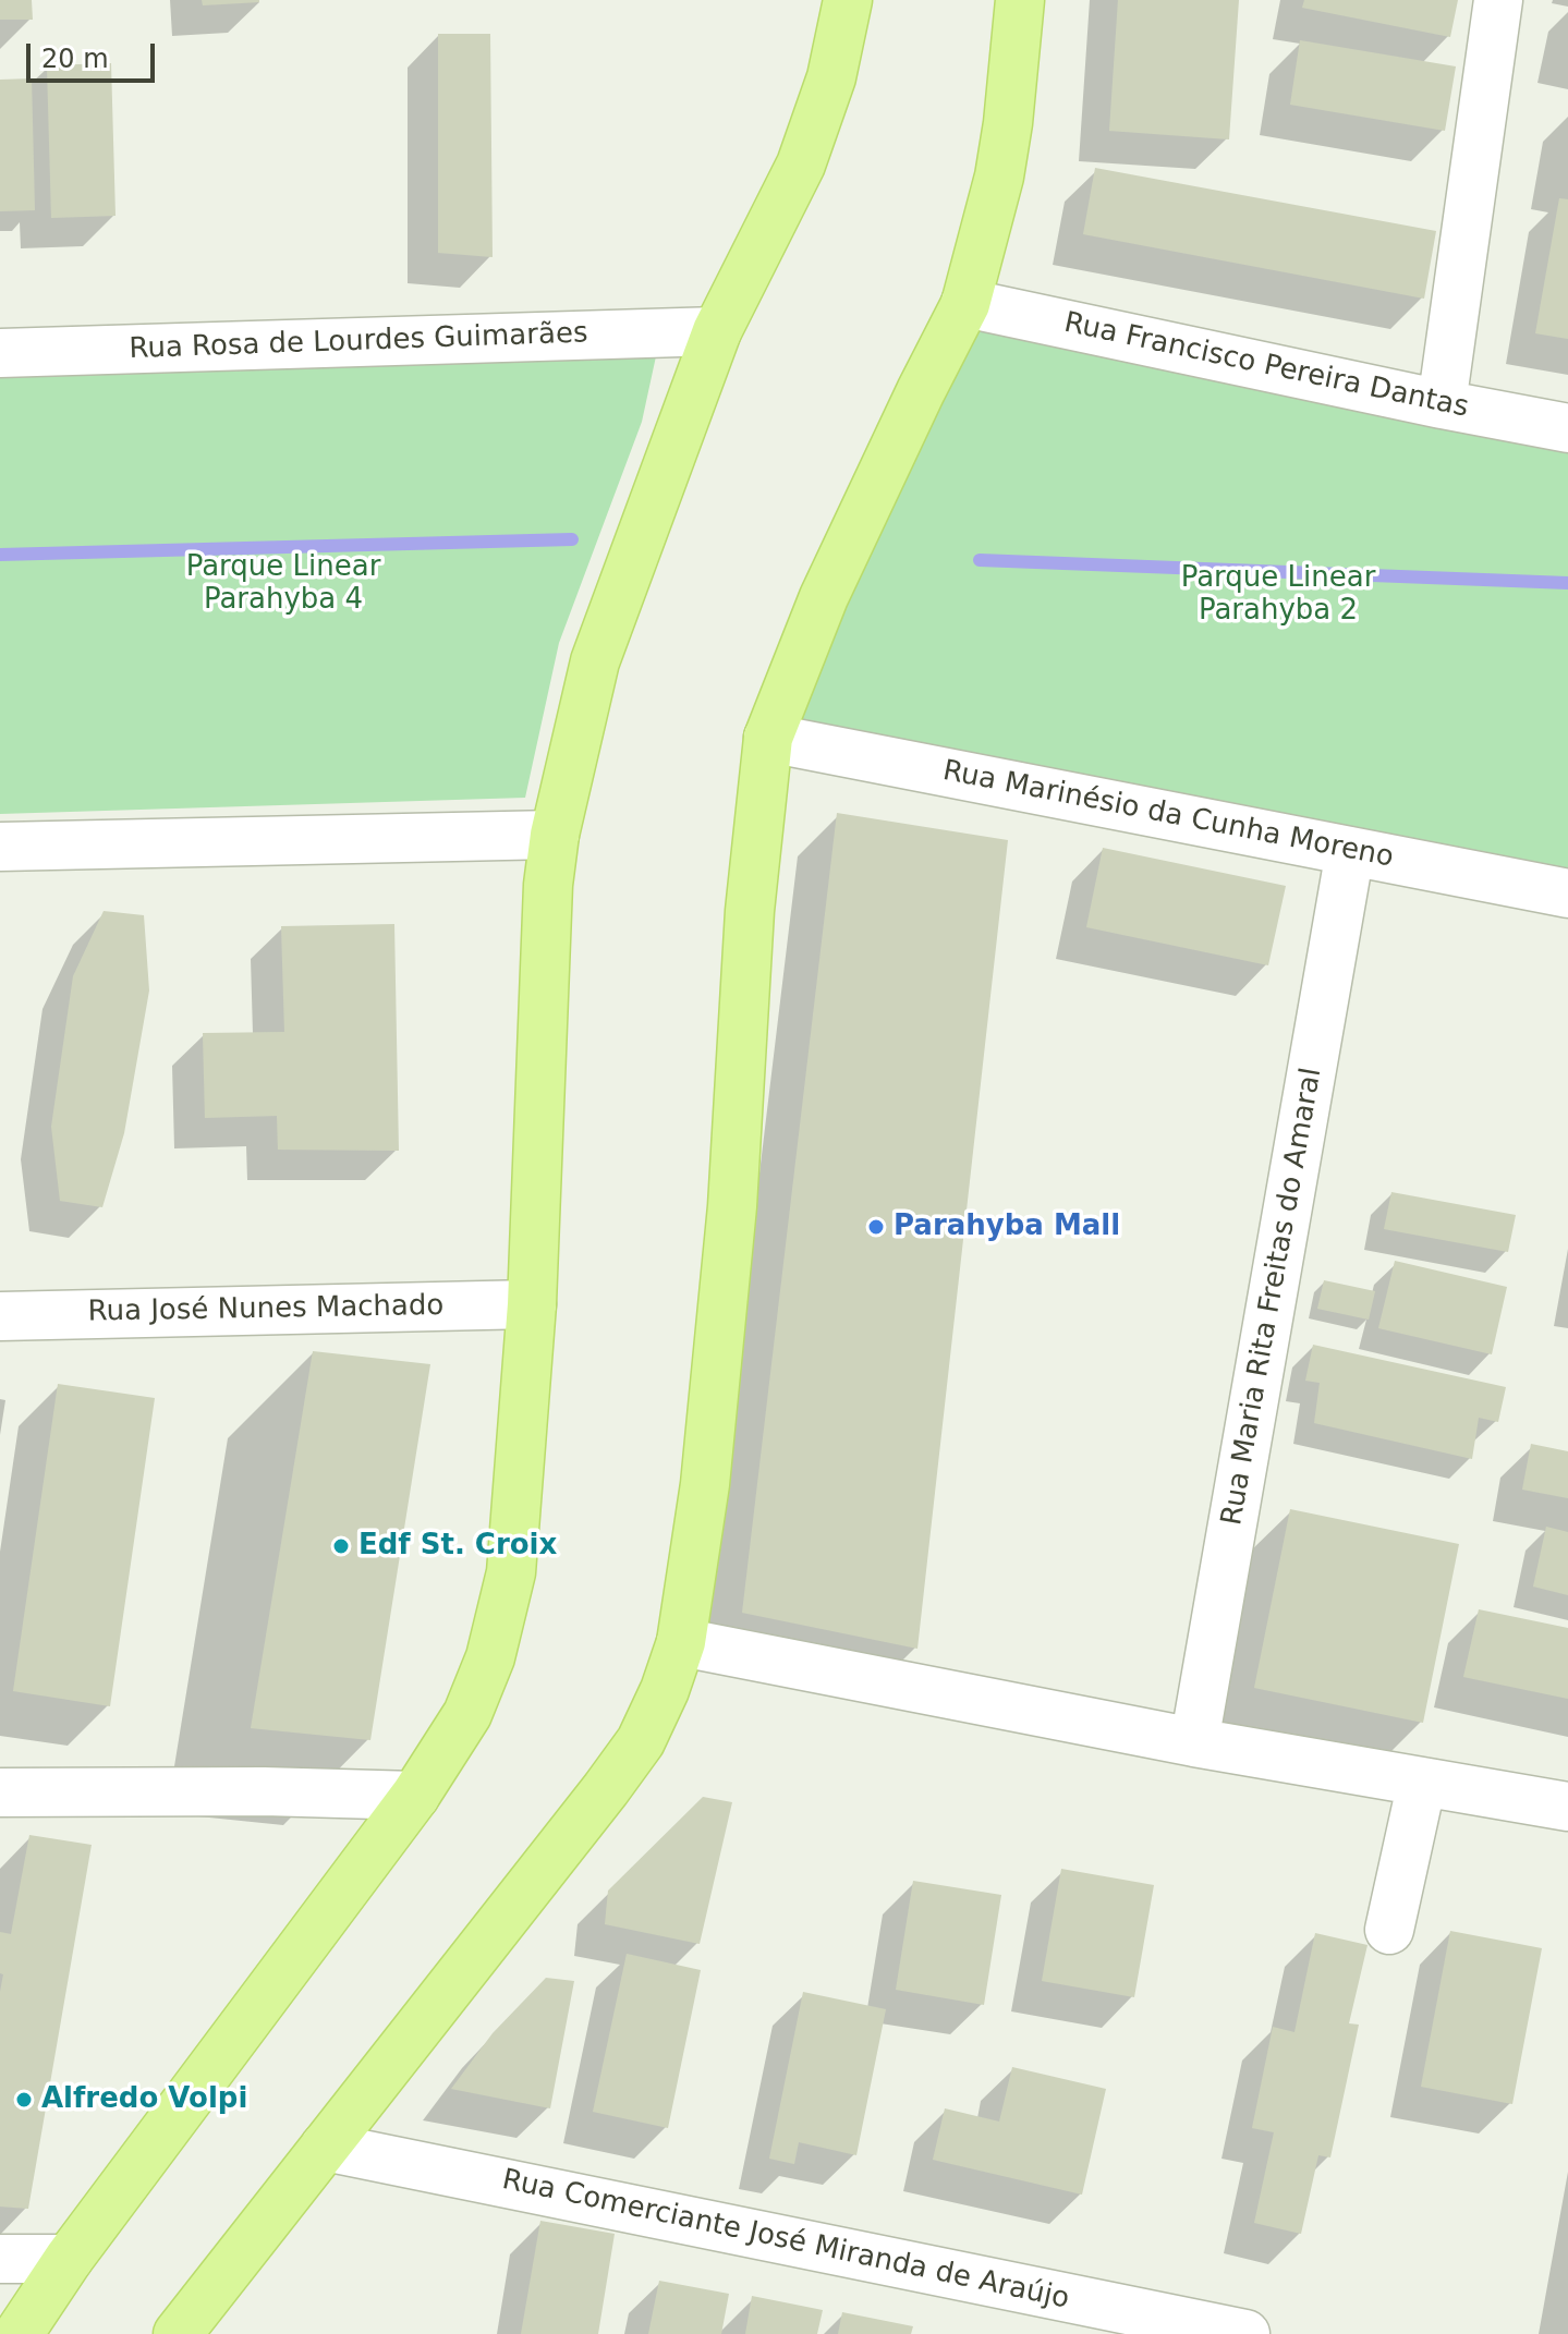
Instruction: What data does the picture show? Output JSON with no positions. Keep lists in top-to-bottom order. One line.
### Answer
{"streets":{"street":["Rua Rosa de Lourdes Guimarães","Rua Francisco Pereira Dantas","Rua Marinésio da Cunha Moreno","Rua Maria Rita Freitas do Amaral","Rua José Nunes Machado","Rua Comerciante José Miranda de Araújo"]},"crossings":[["Rua Marinésio da Cunha Moreno","Rua Maria Rita Freitas do Amaral"]],"parks":["Parque Linear Parahyba 4","Parque Linear Parahyba 2"],"places":["Parahyba Mall","Edf St. Croix","Alfredo Volpi"],"scale_bar":"20 m"}
